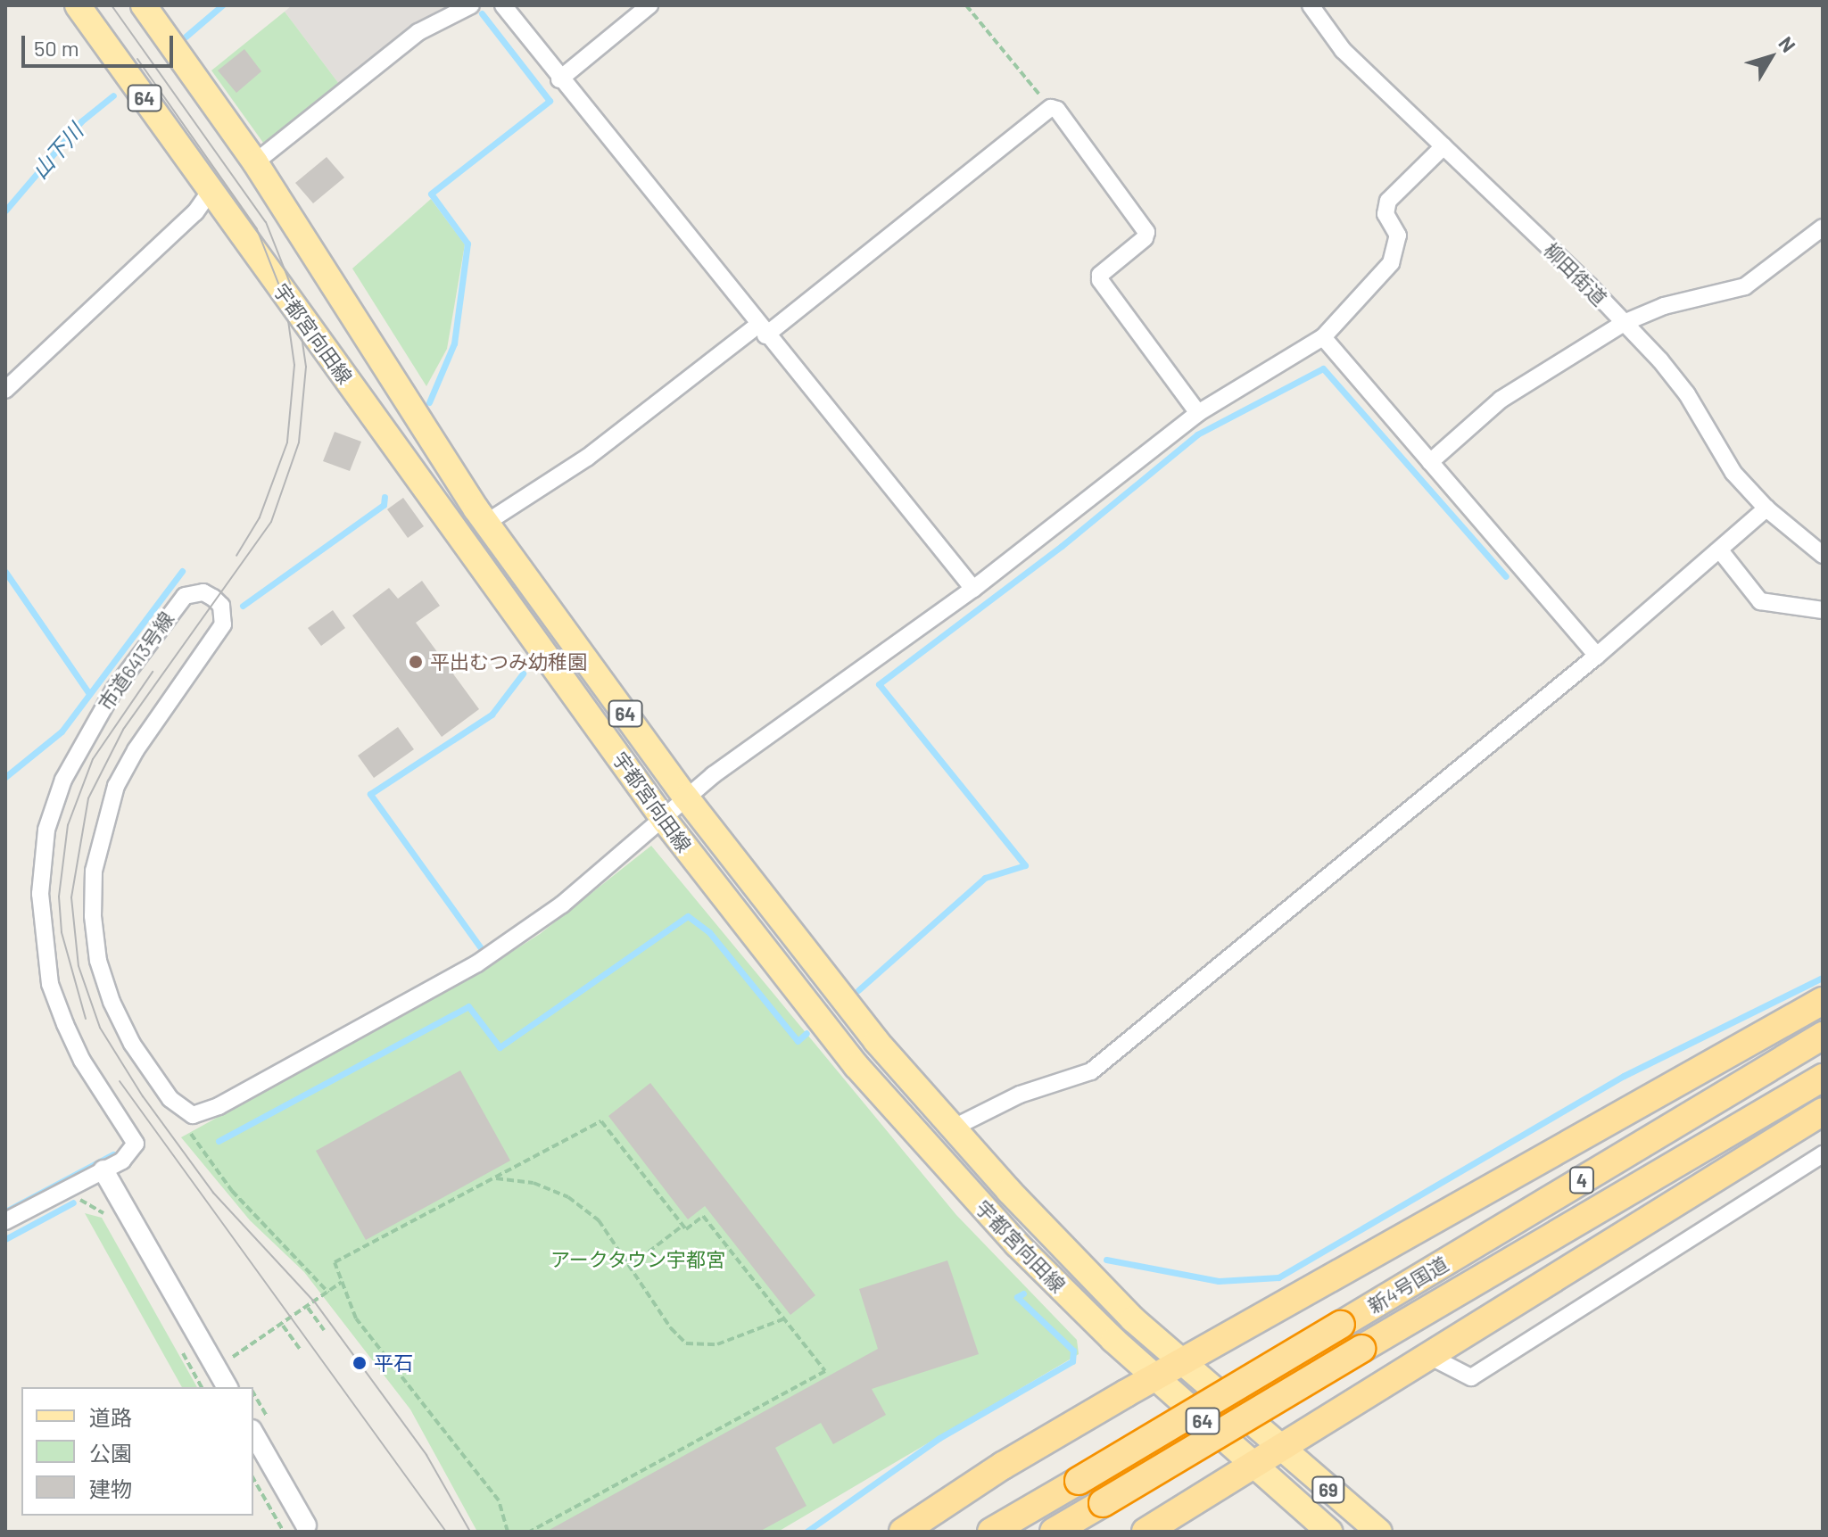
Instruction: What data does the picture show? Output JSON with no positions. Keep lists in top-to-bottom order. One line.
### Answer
{"streets":{"highway":["4","新4号国道"],"main road":["64","宇都宮向田線","69"],"street":["柳田街道","市道6413号線"]},"crossings":[["宇都宮向田線","69"]],"water":["山下川"],"parks":["アークタウン宇都宮"],"places":["平出むつみ幼稚園","平石"],"legend":["道路","公園","建物"],"scale_bar":"50 m","north":"top right"}
